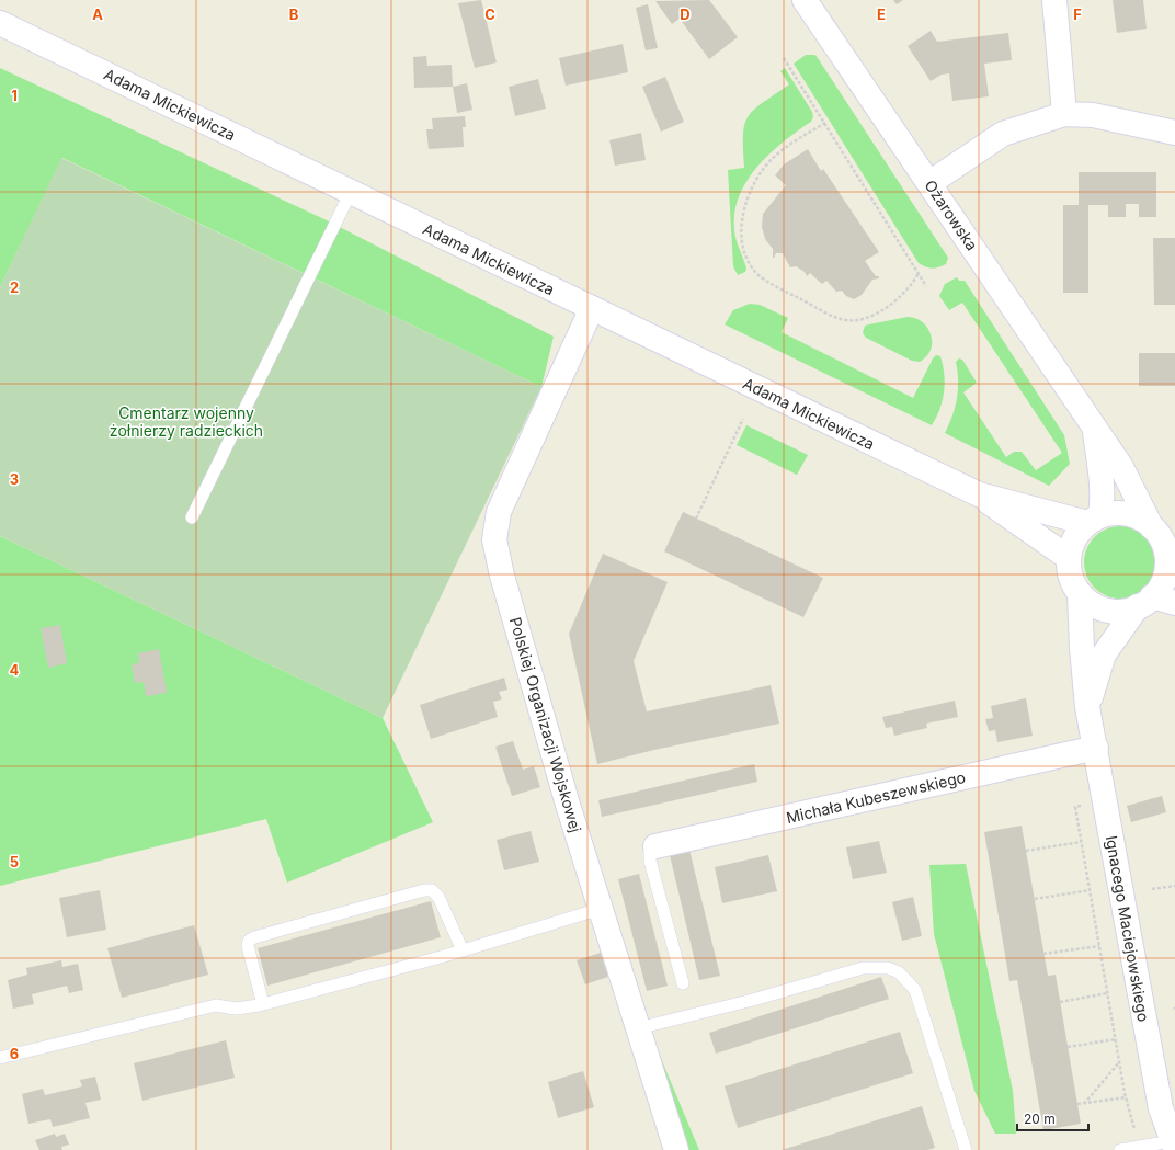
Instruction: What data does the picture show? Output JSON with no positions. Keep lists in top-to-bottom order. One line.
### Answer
{"streets":{"street":["Adama Mickiewicza","Ożarowska","Polskiej Organizacji Wojskowej","Michała Kubeszewskiego","Ignacego Maciejowskiego"]},"crossings":[["Adama Mickiewicza","Ożarowska"],["Adama Mickiewicza","Polskiej Organizacji Wojskowej"],["Adama Mickiewicza","Ignacego Maciejowskiego"],["Ożarowska","Ignacego Maciejowskiego"],["Michała Kubeszewskiego","Ignacego Maciejowskiego"]],"parks":["Cmentarz wojenny żołnierzy radzieckich"],"scale_bar":"20 m","grid":{"columns":["A","B","C","D","E","F"],"rows":["1","2","3","4","5","6"]}}
